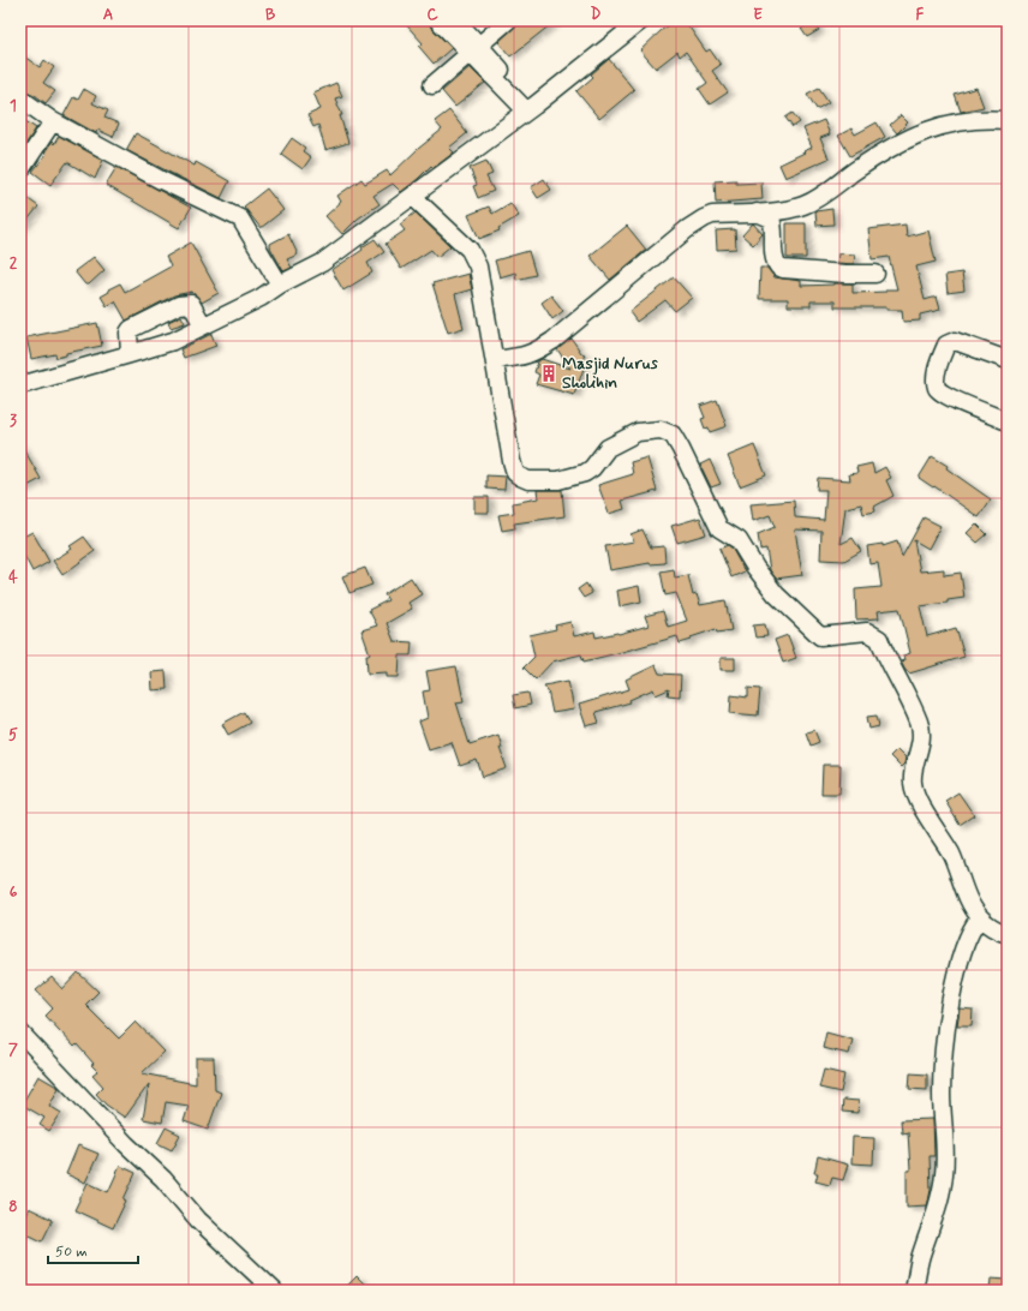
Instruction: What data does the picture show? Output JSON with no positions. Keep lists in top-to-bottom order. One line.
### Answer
{"places":{"building":["Masjid Nurus Sholihin"]},"scale_bar":"50 m","grid":{"columns":["A","B","C","D","E","F"],"rows":["1","2","3","4","5","6","7","8"]}}
